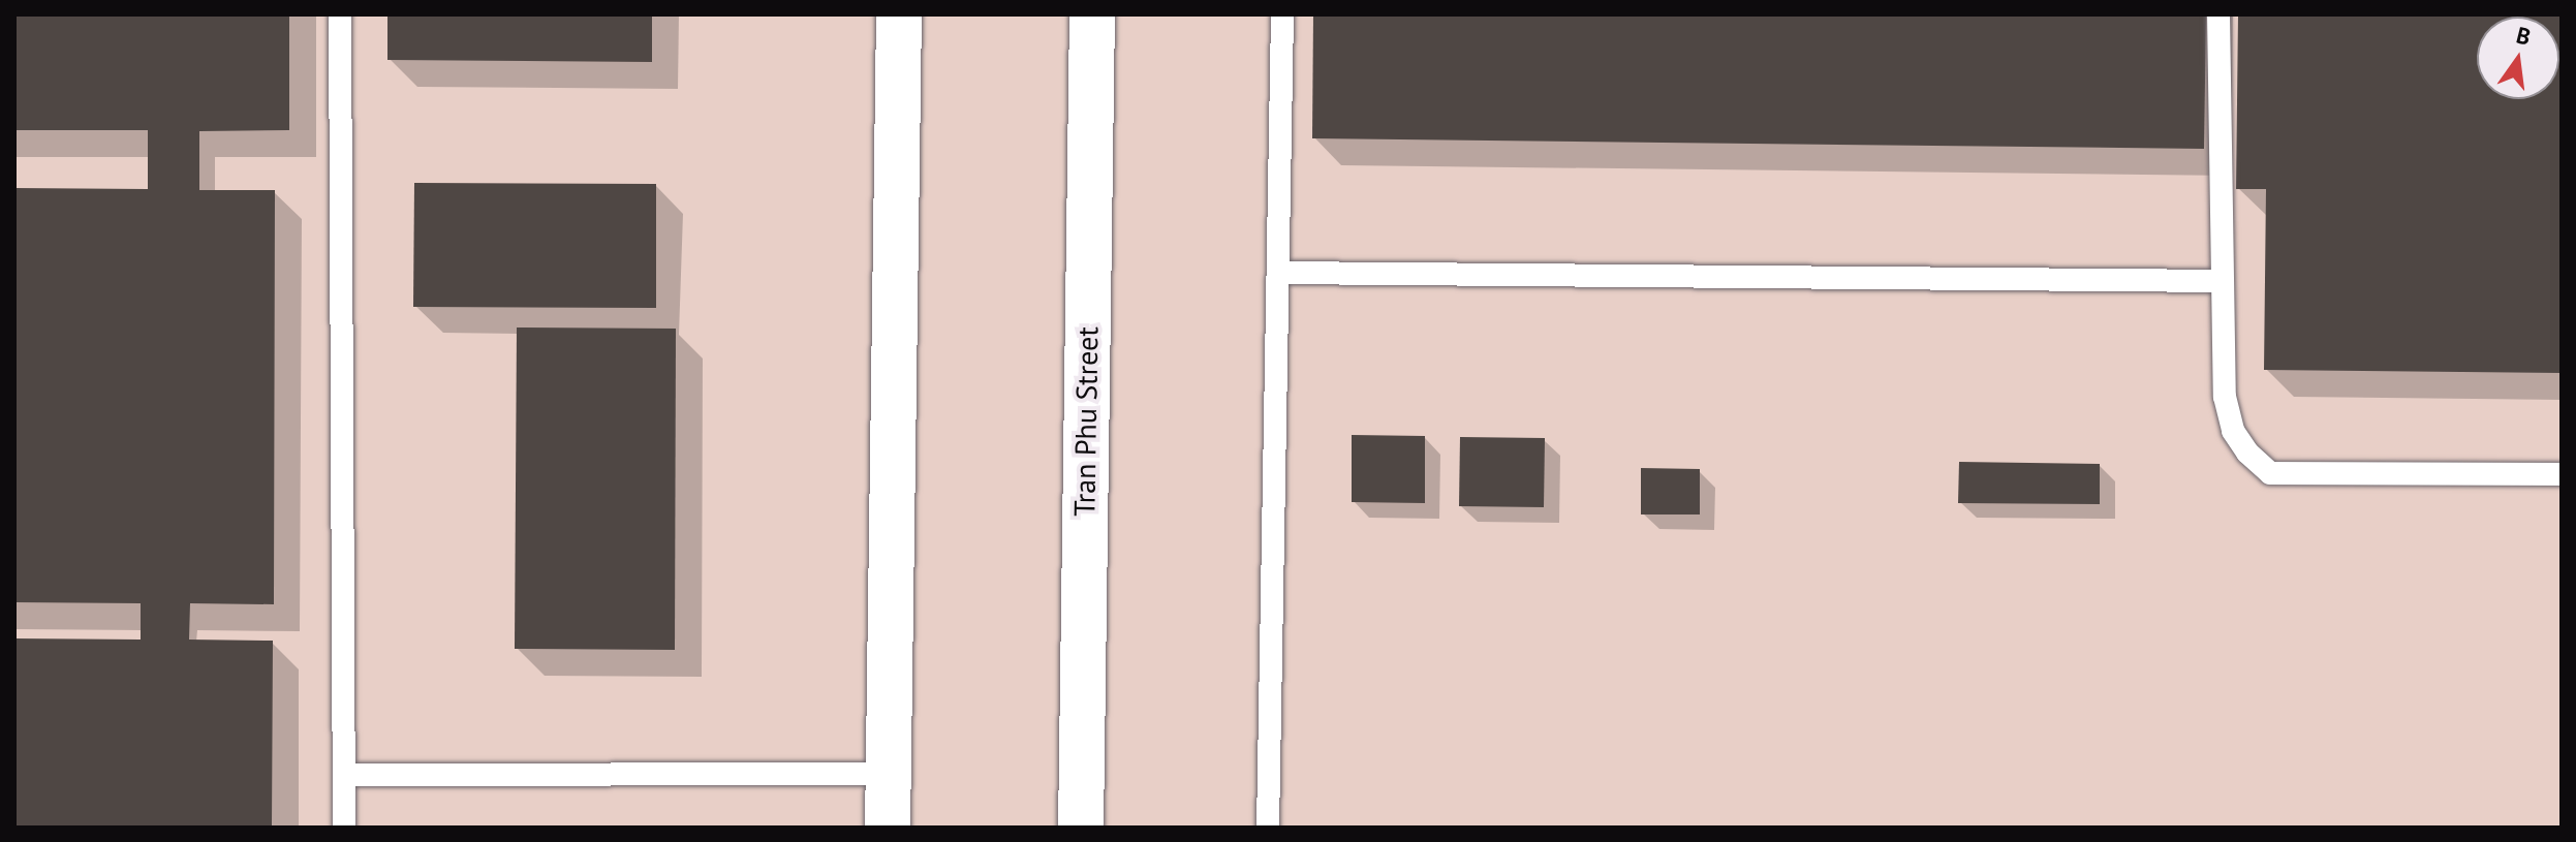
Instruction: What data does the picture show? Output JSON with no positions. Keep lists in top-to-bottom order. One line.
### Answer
{"streets":{"main road":["Tran Phu Street"]},"north":"top"}
